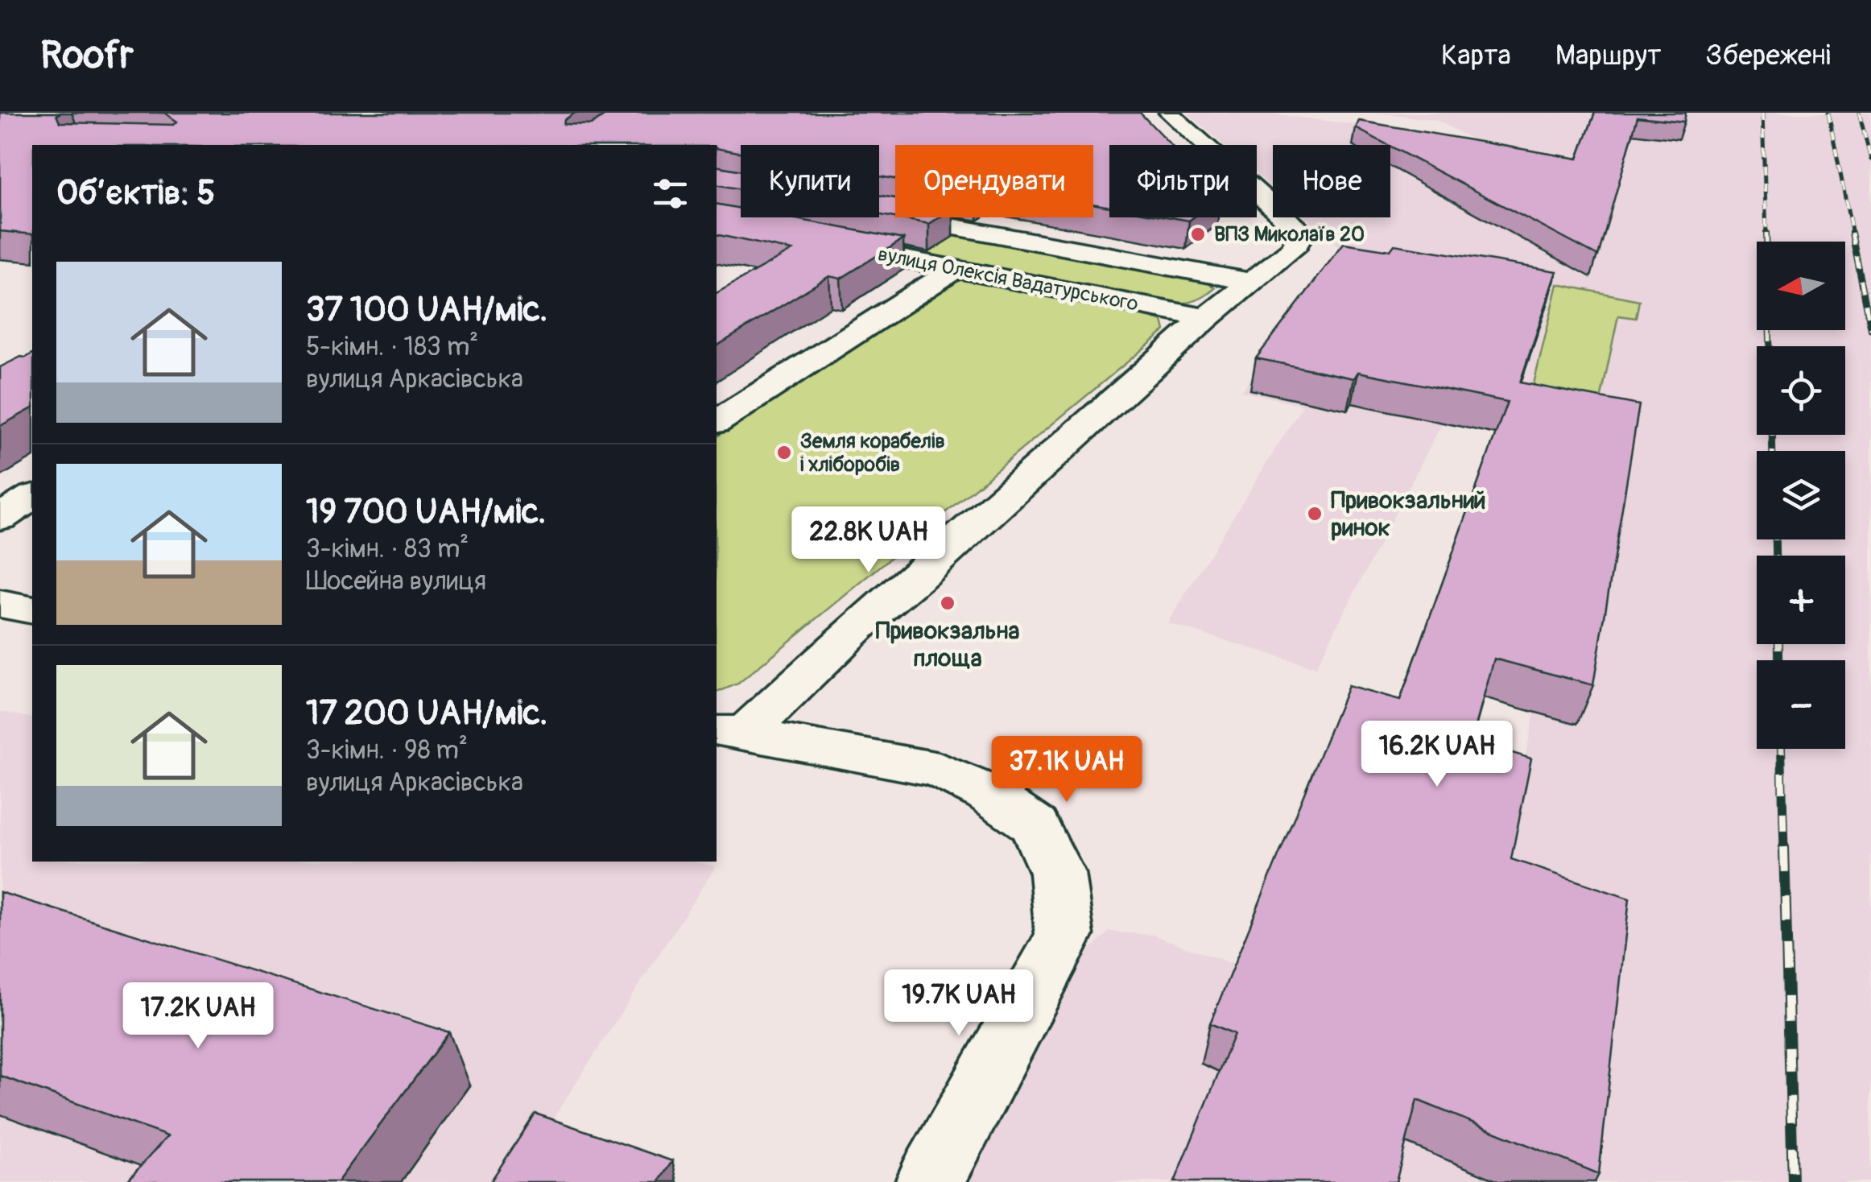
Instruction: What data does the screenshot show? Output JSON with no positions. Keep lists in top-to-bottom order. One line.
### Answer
{"streets":{"street":["вулиця Олексія Вадатурського"]},"places":["ВПЗ Миколаїв 20","Земля корабелів і хліборобів","Привокзальний ринок","Привокзальна площа"],"north":"left","page":{"header":"Roofr","nav":["Карта","Маршрут","Збережені"],"chip":["Купити","Орендувати","Фільтри","Нове"],"heading":"Об’єктів: 5","map_buttons":["+","−"],"list":[{"name":"37 100 UAH/міс.","note":"5-кімн. · 183 m² · вулиця Аркасівська"},{"name":"19 700 UAH/міс.","note":"3-кімн. · 83 m² · Шосейна вулиця"},{"name":"17 200 UAH/міс.","note":"3-кімн. · 98 m² · вулиця Аркасівська"}],"price":["22.8K UAH","16.2K UAH","37.1K UAH","19.7K UAH","17.2K UAH"]}}
